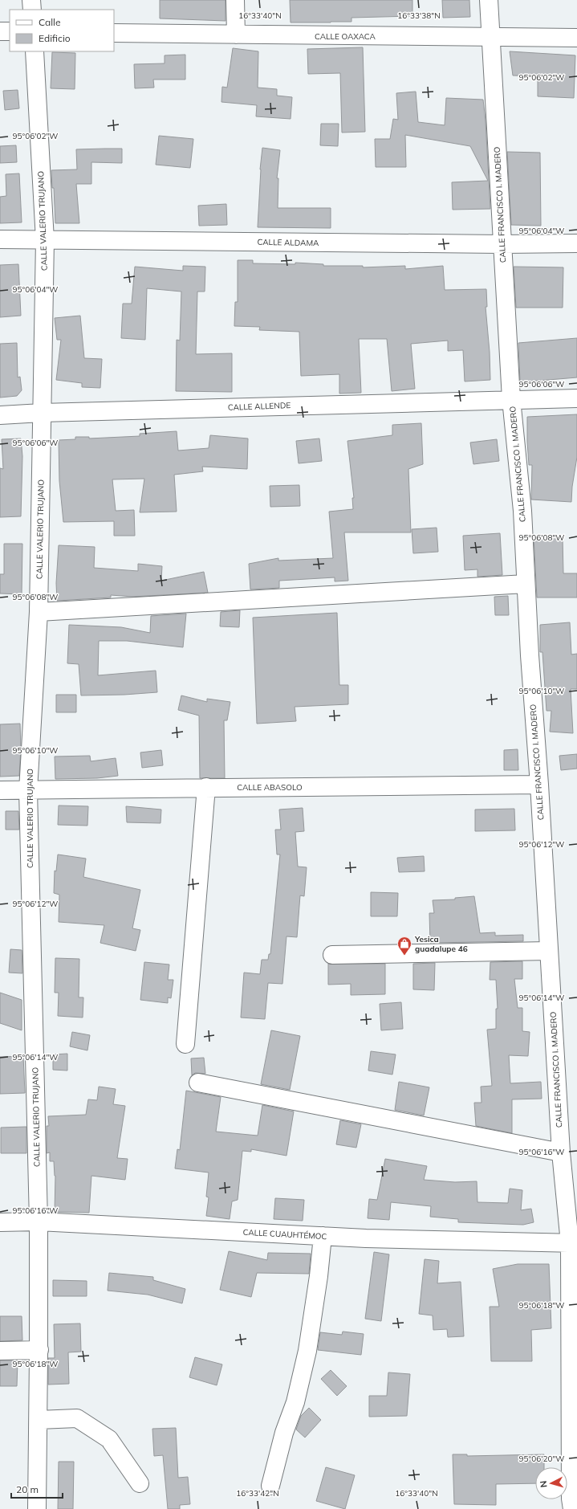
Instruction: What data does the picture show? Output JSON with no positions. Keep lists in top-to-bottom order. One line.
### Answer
{"streets":{"street":["CALLE OAXACA","CALLE FRANCISCO I. MADERO","CALLE VALERIO TRUJANO","CALLE ALDAMA","CALLE ALLENDE","CALLE ABASOLO","CALLE CUAUHTÉMOC"]},"crossings":[["CALLE OAXACA","CALLE FRANCISCO I. MADERO"],["CALLE FRANCISCO I. MADERO","CALLE ALDAMA"],["CALLE FRANCISCO I. MADERO","CALLE ALLENDE"],["CALLE FRANCISCO I. MADERO","CALLE ABASOLO"],["CALLE FRANCISCO I. MADERO","CALLE CUAUHTÉMOC"],["CALLE VALERIO TRUJANO","CALLE ALDAMA"],["CALLE VALERIO TRUJANO","CALLE ALLENDE"],["CALLE VALERIO TRUJANO","CALLE ABASOLO"],["CALLE VALERIO TRUJANO","CALLE CUAUHTÉMOC"]],"places":{"shop":["Yesica guadalupe 46"]},"legend":["Calle","Edificio"],"scale_bar":"20 m","north":"left","coordinates":["16°33'40\"N","16°33'38\"N","95°06'02\"W","95°06'04\"W","95°06'06\"W","95°06'08\"W","95°06'10\"W","95°06'12\"W","95°06'14\"W","95°06'16\"W","95°06'18\"W","95°06'20\"W","16°33'42\"N"]}
